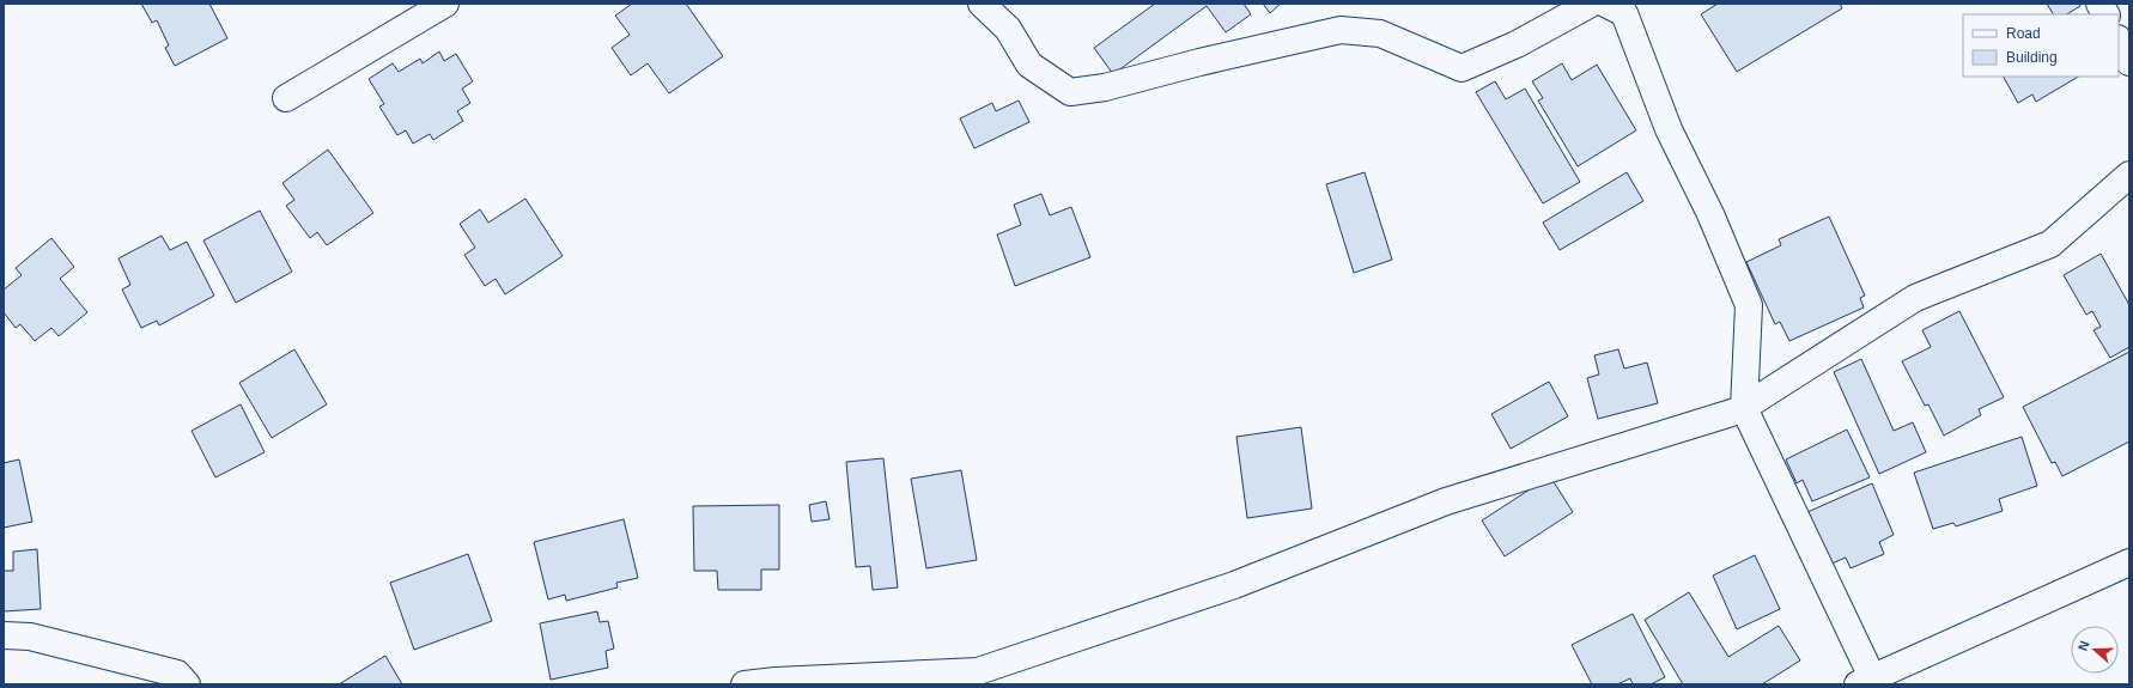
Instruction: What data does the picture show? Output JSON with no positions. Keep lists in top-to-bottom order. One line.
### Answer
{"legend":["Road","Building"],"north":"left"}
